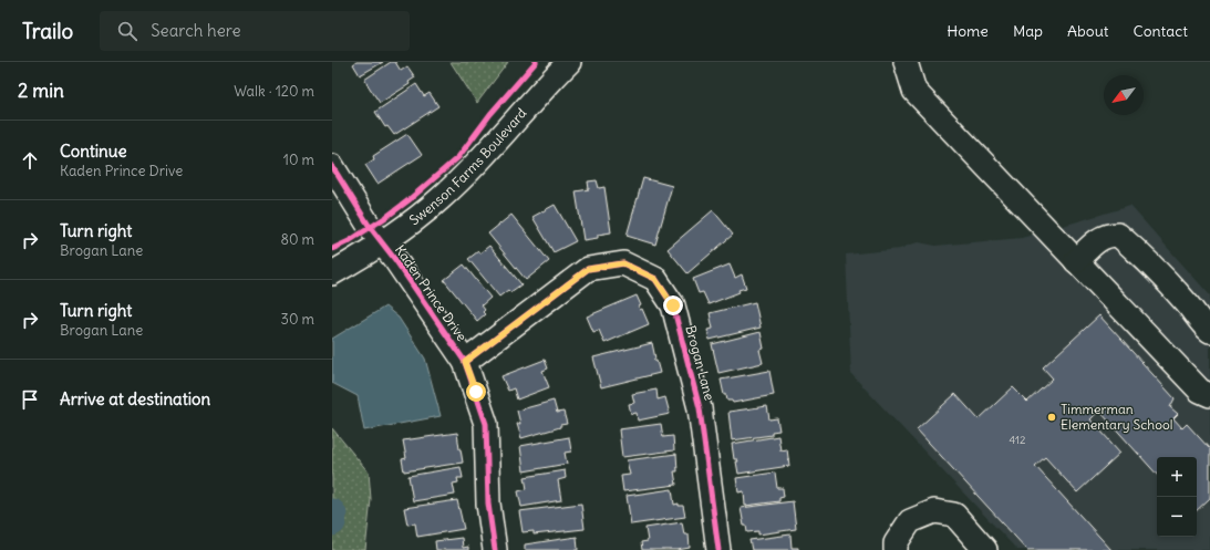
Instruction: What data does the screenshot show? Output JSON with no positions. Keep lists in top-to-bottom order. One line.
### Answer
{"streets":{"street":["Swenson Farms Boulevard","Kaden Prince Drive","Brogan Lane"]},"crossings":[["Swenson Farms Boulevard","Kaden Prince Drive"],["Kaden Prince Drive","Brogan Lane"]],"places":["Timmerman Elementary School"],"house_numbers":["412"],"north":"bottom left","page":{"header":"Trailo","search":"Search here","nav":["Home","Map","About","Contact"],"heading":["2 min","Walk · 120 m"],"list":[["Continue","Kaden Prince Drive","10 m"],["Turn right","Brogan Lane","80 m"],["Turn right","Brogan Lane","30 m"],"Arrive at destination"],"map_buttons":["+","−"]}}
